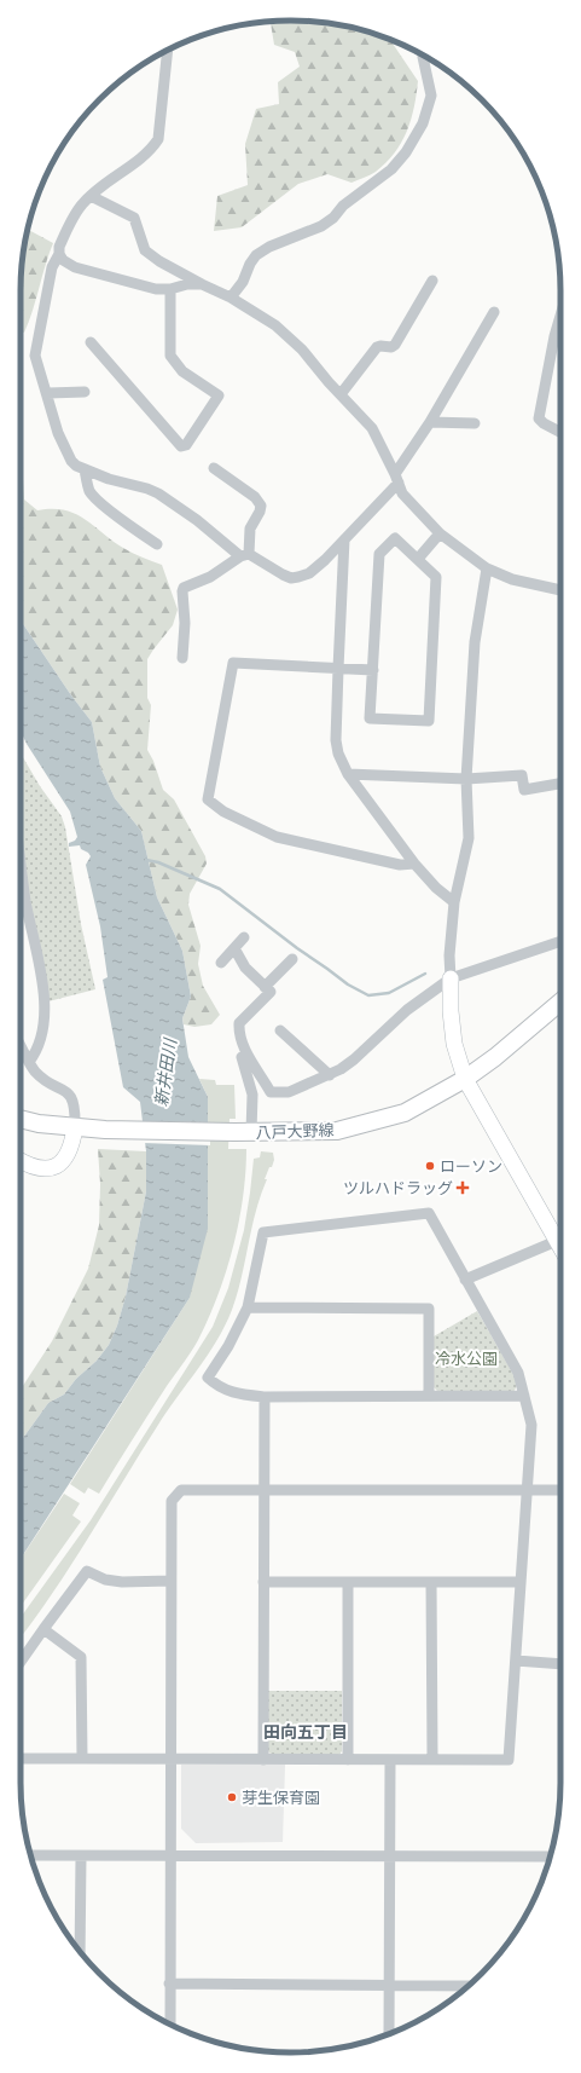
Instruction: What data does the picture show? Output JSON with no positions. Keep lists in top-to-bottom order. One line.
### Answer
{"streets":{"main road":["八戸大野線"]},"districts":["田向五丁目"],"water":["新井田川"],"parks":["冷水公園"],"places":{"other":["ローソン","芽生保育園"],"health":["ツルハドラッグ"]}}
